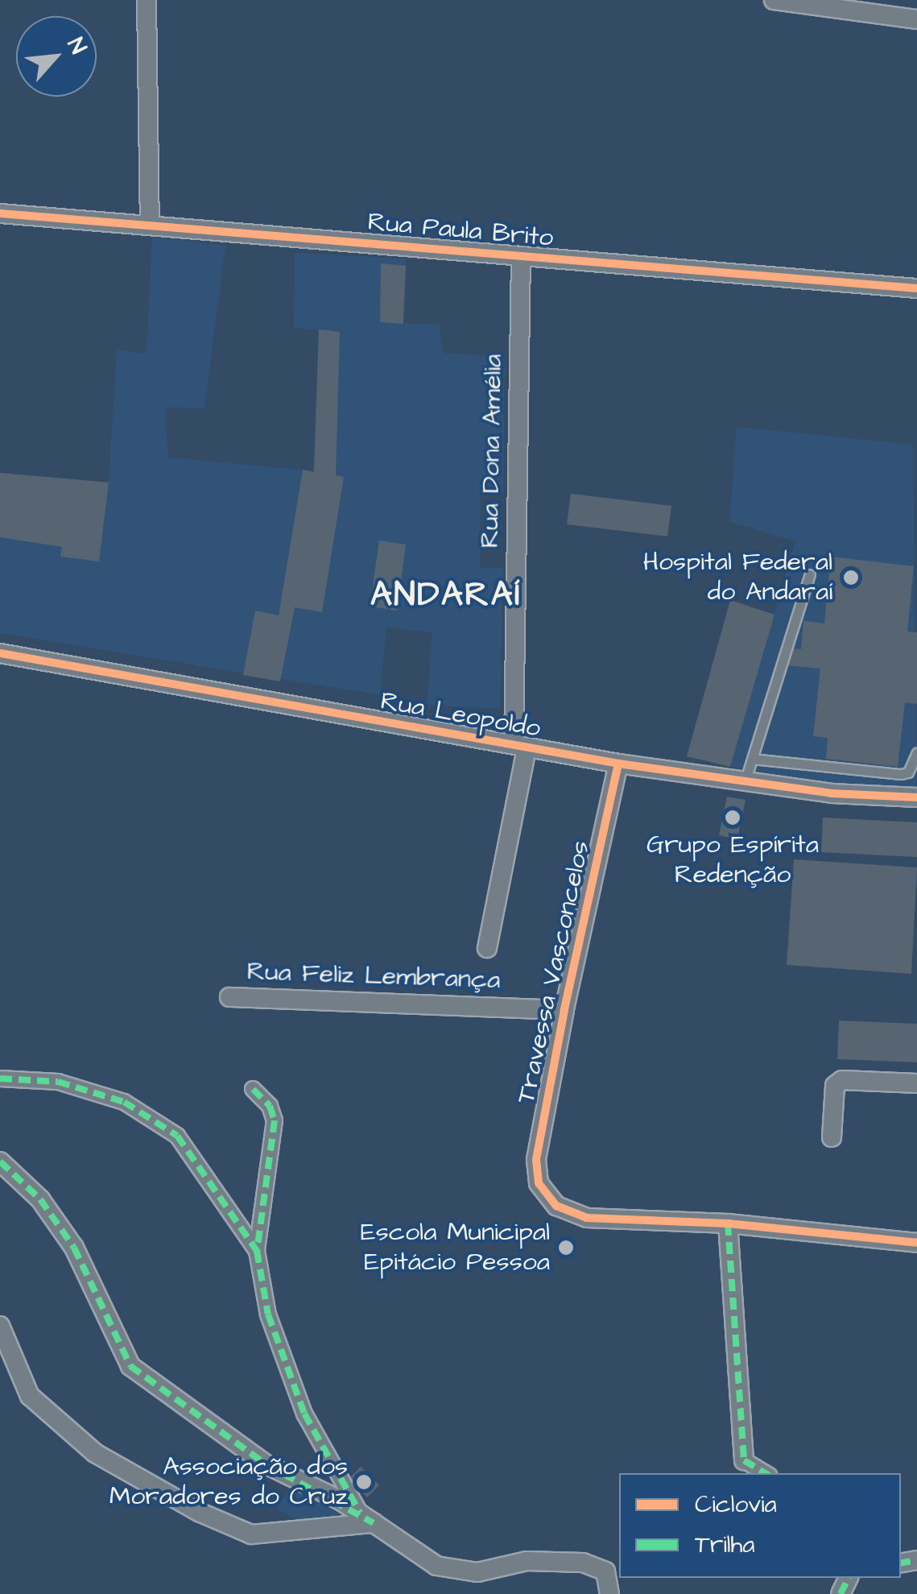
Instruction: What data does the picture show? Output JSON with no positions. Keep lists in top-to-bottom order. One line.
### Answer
{"streets":{"street":["Rua Paula Brito","Rua Dona Amélia","Rua Leopoldo","Travessa Vasconcelos","Rua Feliz Lembrança"]},"crossings":[["Rua Paula Brito","Rua Dona Amélia"],["Rua Dona Amélia","Rua Leopoldo"],["Rua Leopoldo","Travessa Vasconcelos"],["Travessa Vasconcelos","Rua Feliz Lembrança"]],"districts":["ANDARAÍ"],"places":["Hospital Federal do Andaraí","Grupo Espírita Redenção","Escola Municipal Epitácio Pessoa","Associação dos Moradores do Cruz"],"legend":["Ciclovia","Trilha"],"north":"top right"}
